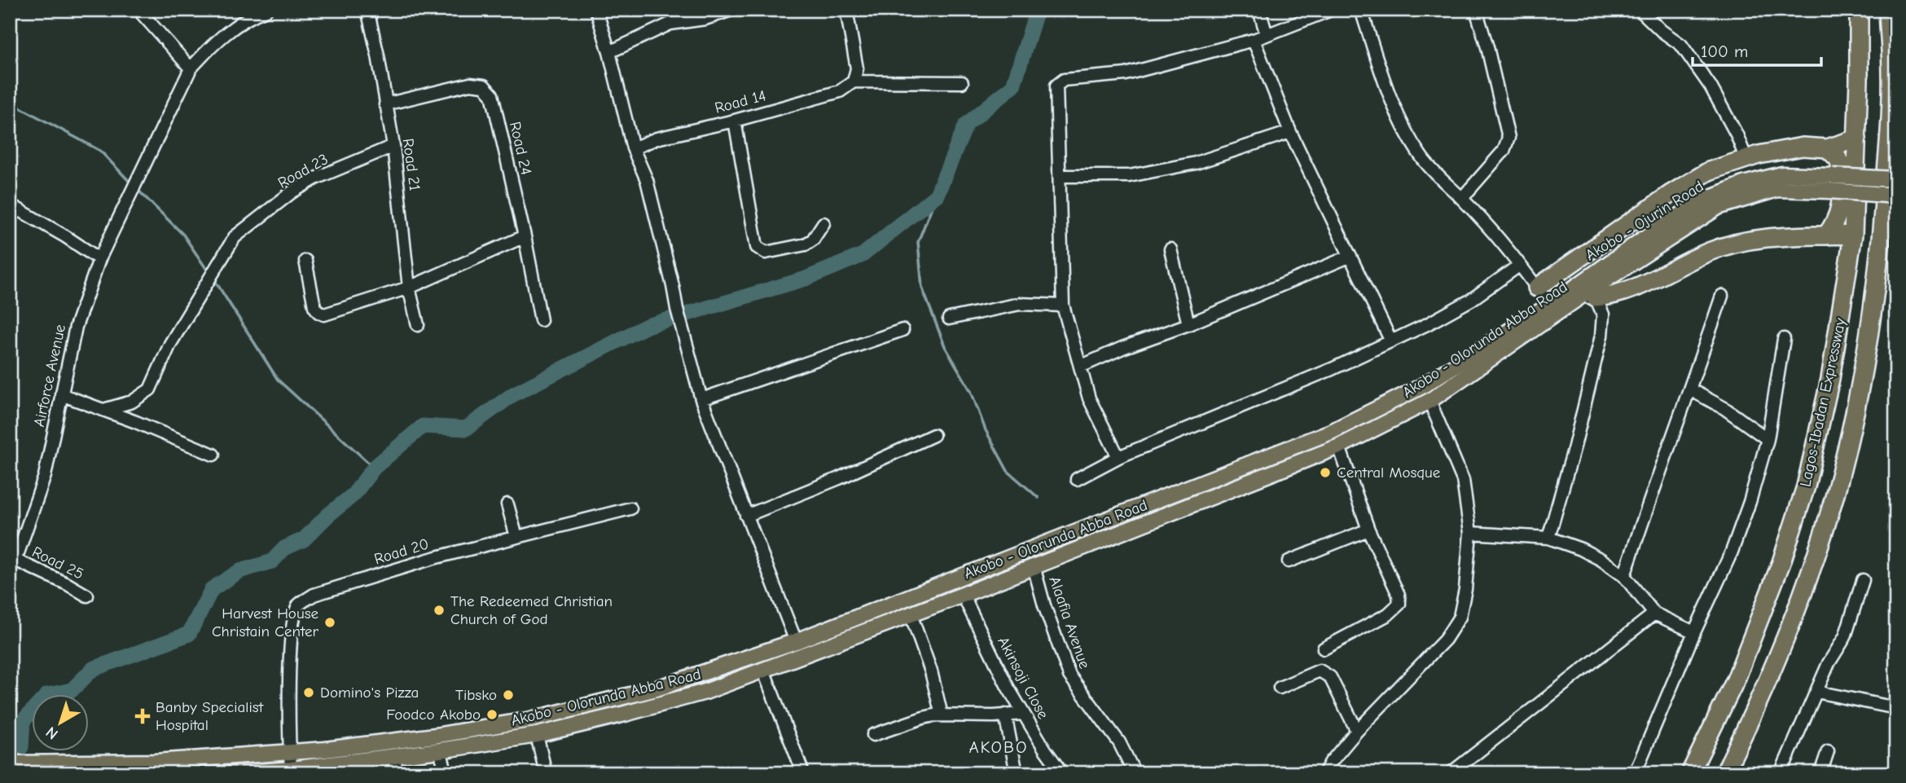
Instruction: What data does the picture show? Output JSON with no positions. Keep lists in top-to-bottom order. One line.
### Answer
{"streets":{"highway":["Lagos-Ibadan Expressway"],"main road":["Akobo - Ojurin Road","Akobo - Olorunda Abba Road"],"street":["Road 14","Road 24","Road 21","Road 23","Airforce Avenue","Road 20","Road 25","Alaafia Avenue","Akinsoji Close"]},"crossings":[["Road 24","Road 21"],["Road 21","Road 23"],["Akobo - Ojurin Road","Akobo - Olorunda Abba Road"],["Akobo - Olorunda Abba Road","Road 20"],["Akobo - Olorunda Abba Road","Alaafia Avenue"],["Akobo - Olorunda Abba Road","Akinsoji Close"],["Airforce Avenue","Road 25"]],"districts":["AKOBO"],"places":{"other":["Central Mosque","The Redeemed Christian Church of God","Harvest House Christain Center","Domino's Pizza","Tibsko","Foodco Akobo"],"health":["Banby Specialist Hospital"]},"scale_bar":"100 m","north":"bottom left"}
